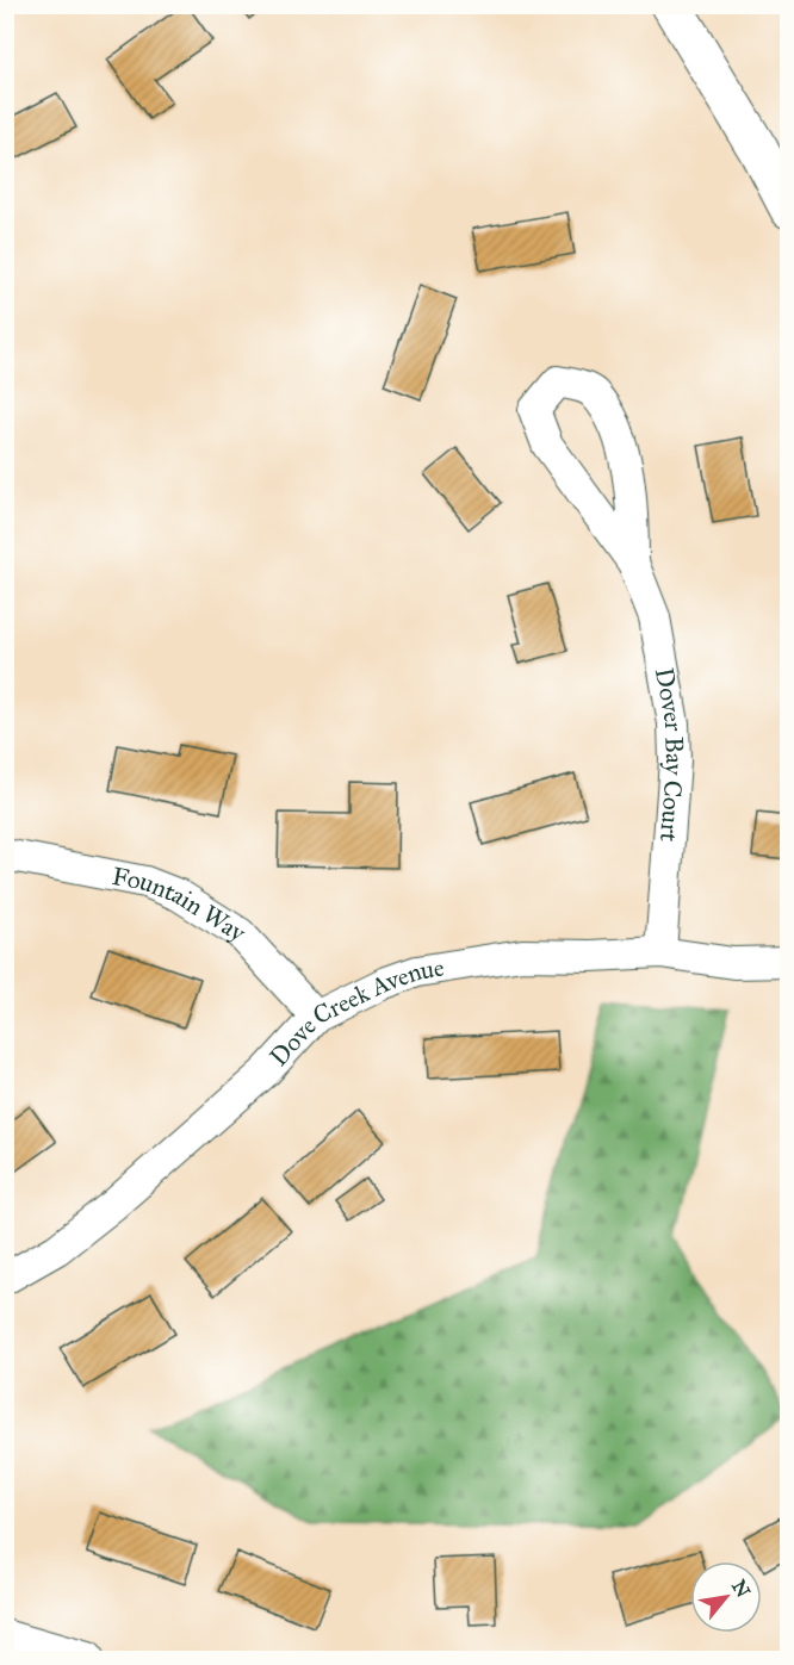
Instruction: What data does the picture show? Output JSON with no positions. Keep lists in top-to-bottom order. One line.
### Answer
{"streets":{"street":["Dover Bay Court","Fountain Way","Dove Creek Avenue"]},"crossings":[["Dover Bay Court","Dove Creek Avenue"],["Fountain Way","Dove Creek Avenue"]],"north":"top right"}
